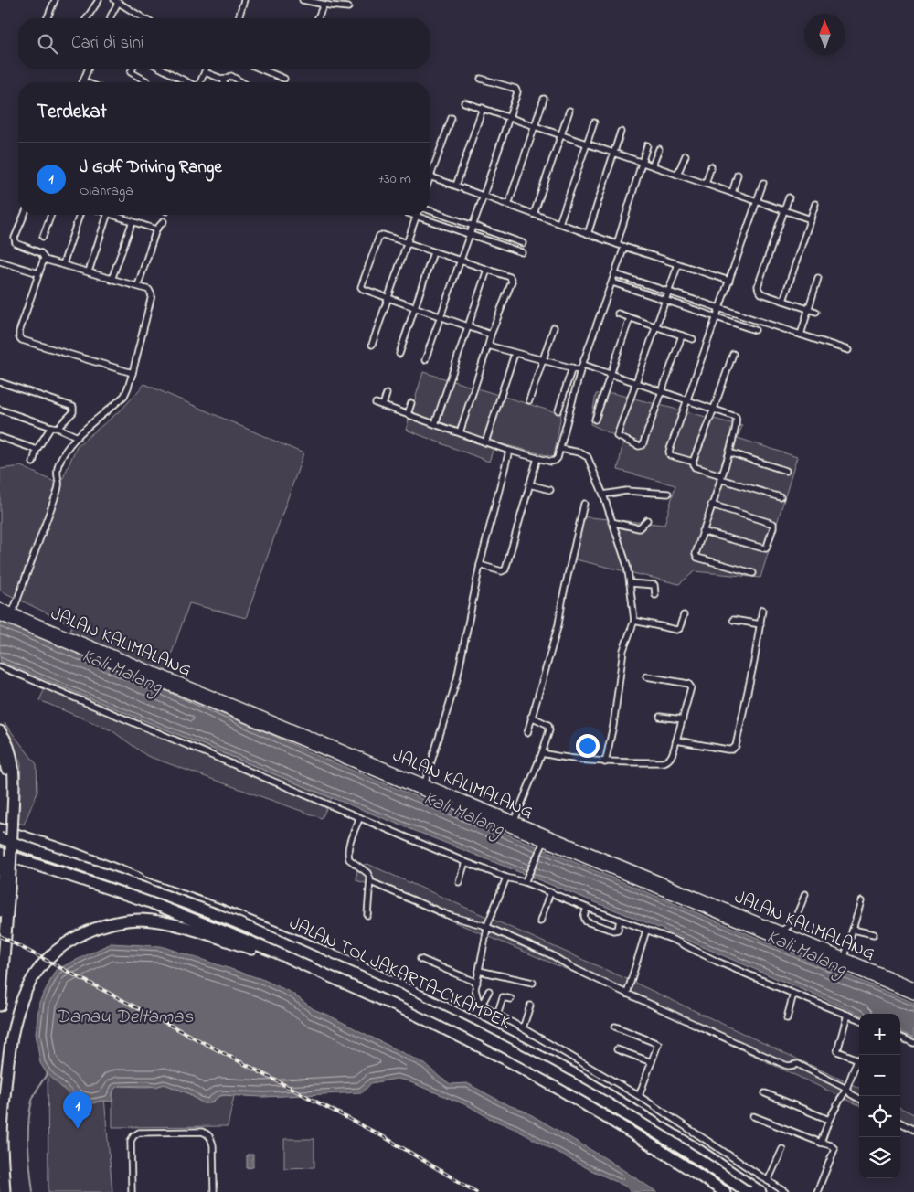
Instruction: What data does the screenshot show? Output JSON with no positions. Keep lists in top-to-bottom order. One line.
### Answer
{"streets":{"highway":["JALAN TOL JAKARTA–CIKAMPEK"],"main road":["JALAN KALIMALANG"]},"water":["Kali Malang","Danau Deltamas"],"north":"top","page":{"search":"Cari di sini","heading":"Terdekat","list":[{"mark":"1","name":"J Golf Driving Range","note":"Olahraga","value":"730 m"}],"map_buttons":["+","−"],"pins":"1"}}
